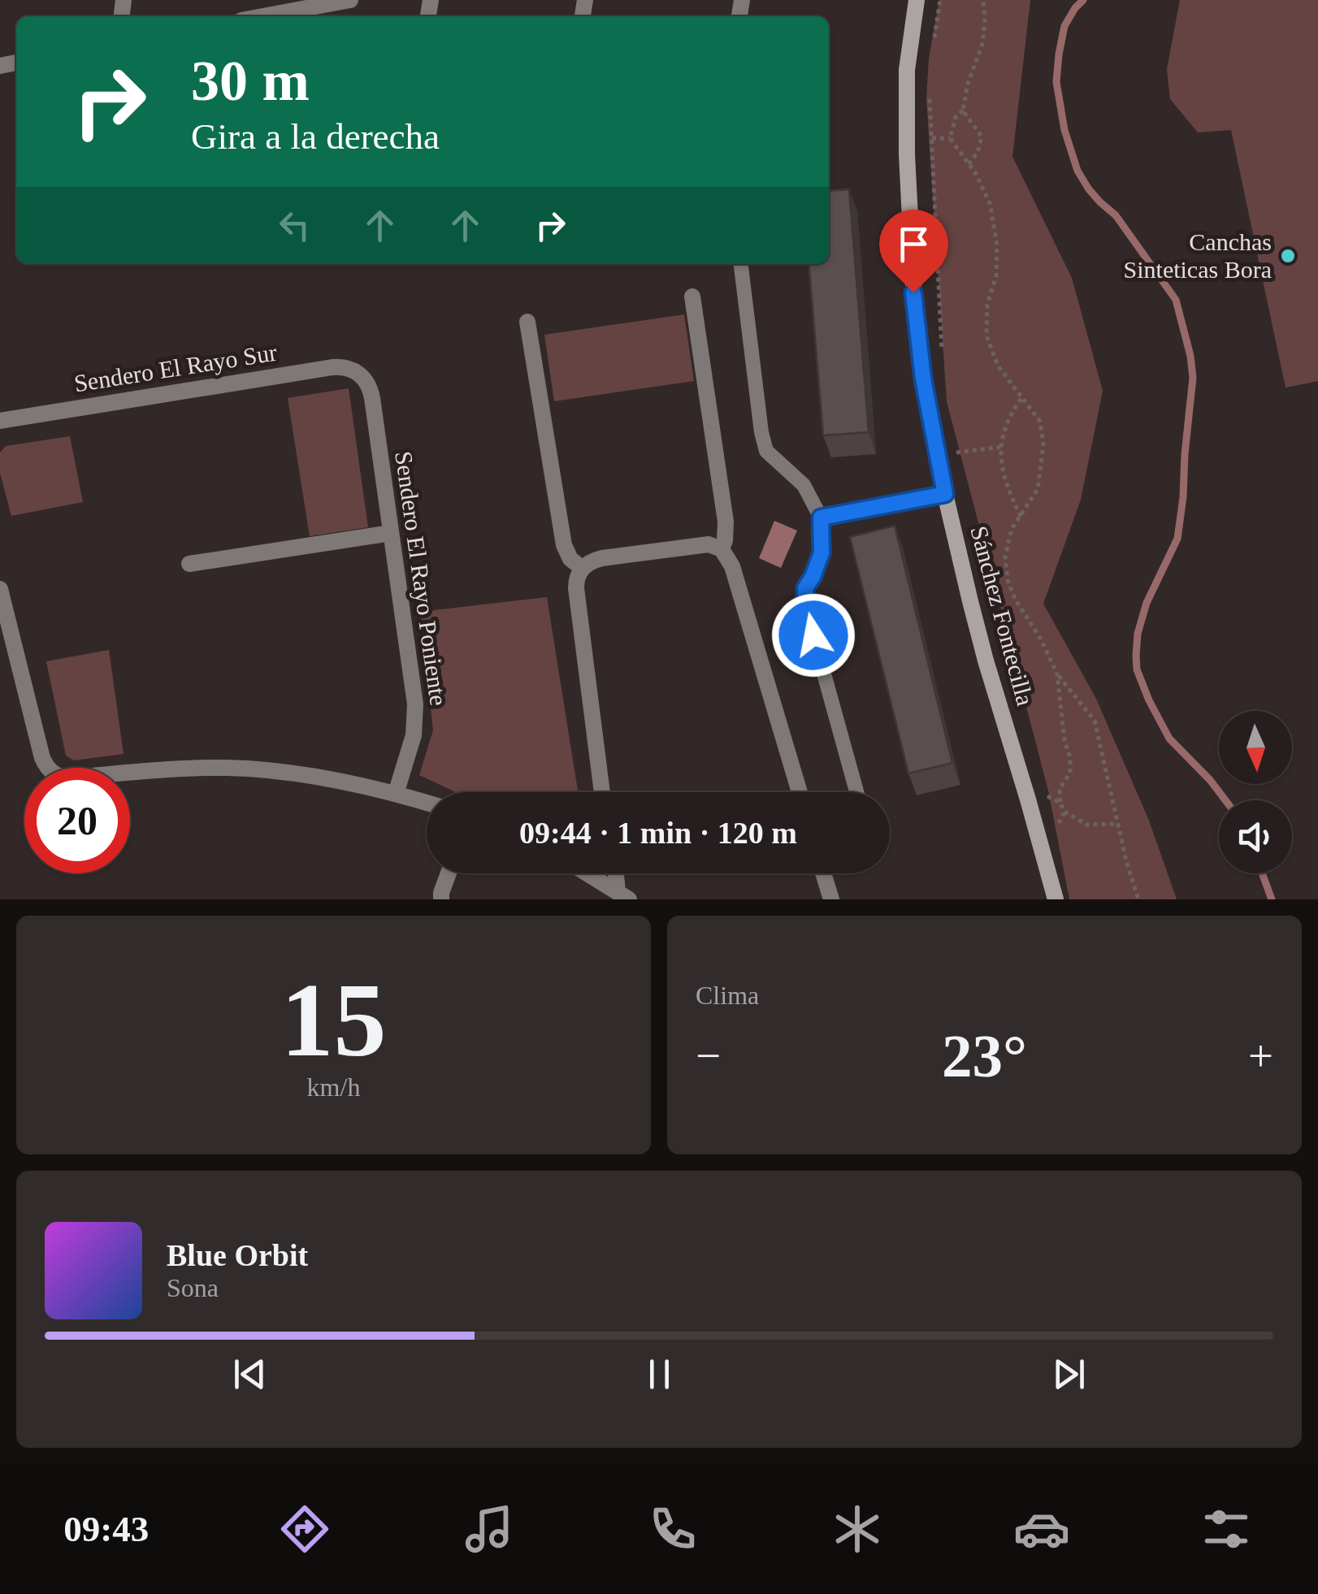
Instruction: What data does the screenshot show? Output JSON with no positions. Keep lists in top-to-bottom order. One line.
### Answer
{"streets":{"street":["Sendero El Rayo Sur","Sendero El Rayo Poniente","Sánchez Fontecilla"]},"crossings":[["Sendero El Rayo Sur","Sendero El Rayo Poniente"]],"places":["Canchas Sinteticas Bora"],"north":"bottom","page":{"turn":["30 m","Gira a la derecha"],"limit":"20","trip":"09:44 · 1 min · 120 m","tile":[["15","km/h"],"Clima"],"heat":["−","23°","+"],"song":["Blue Orbit","Sona"],"tabs":"09:43"}}
